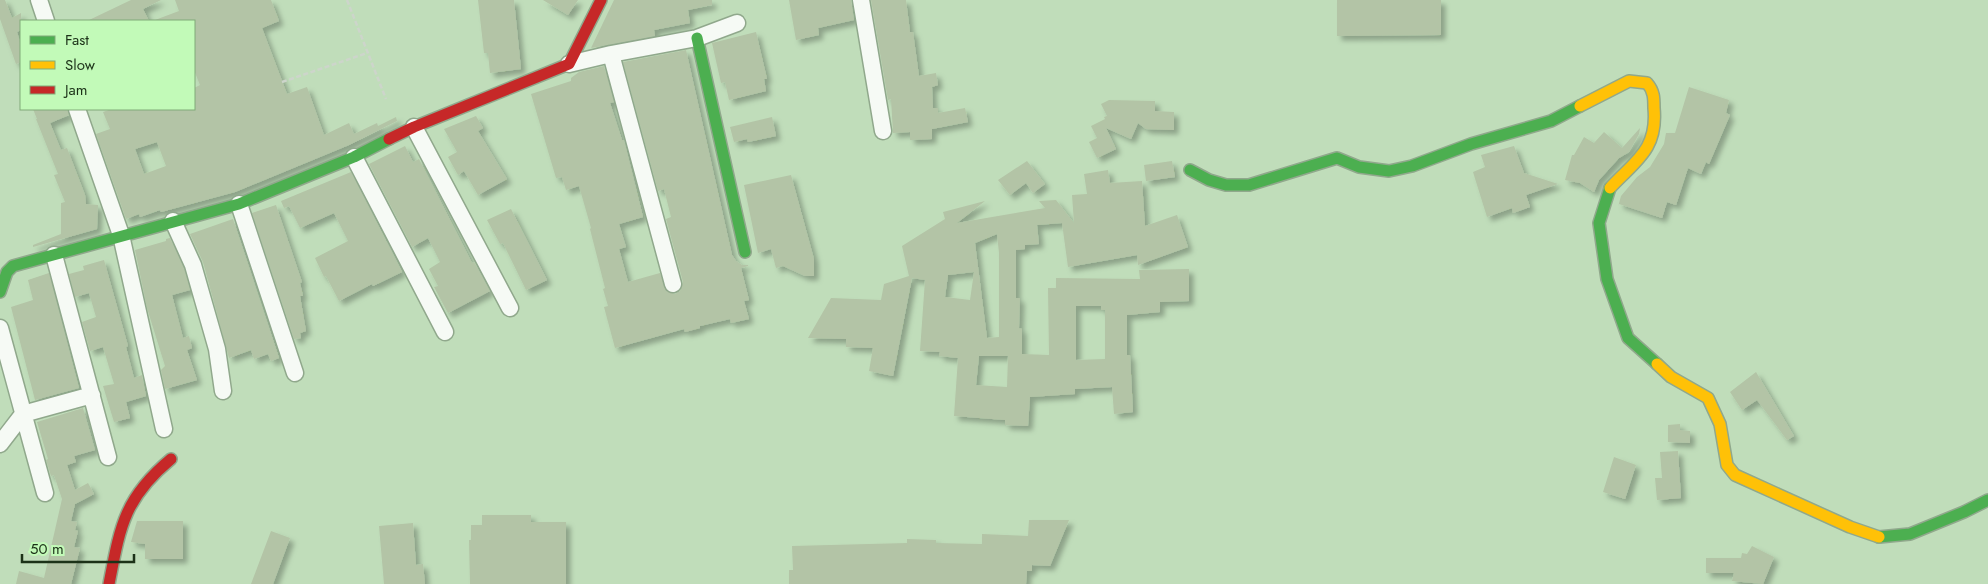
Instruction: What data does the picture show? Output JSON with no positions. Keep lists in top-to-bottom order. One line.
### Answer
{"legend":["Fast","Slow","Jam"],"scale_bar":"50 m"}
